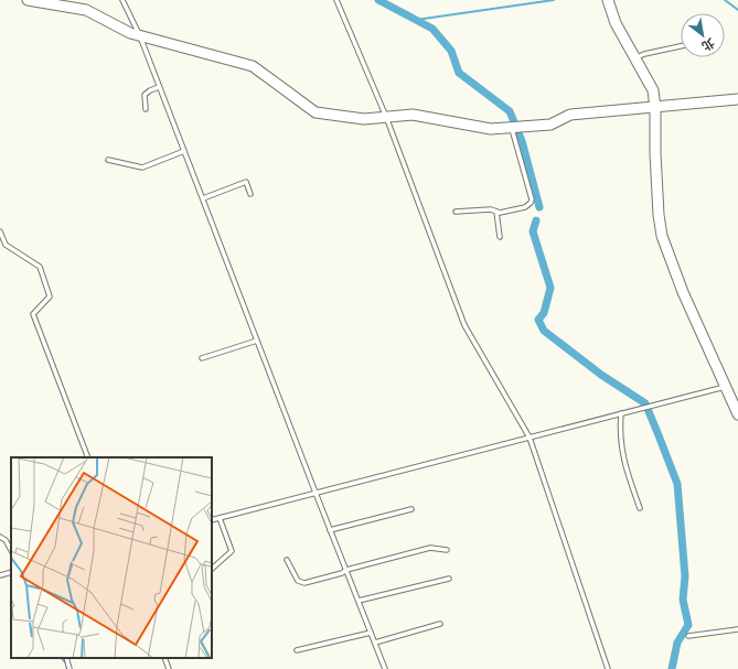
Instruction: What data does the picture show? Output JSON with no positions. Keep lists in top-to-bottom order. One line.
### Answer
{"north":"bottom right"}
